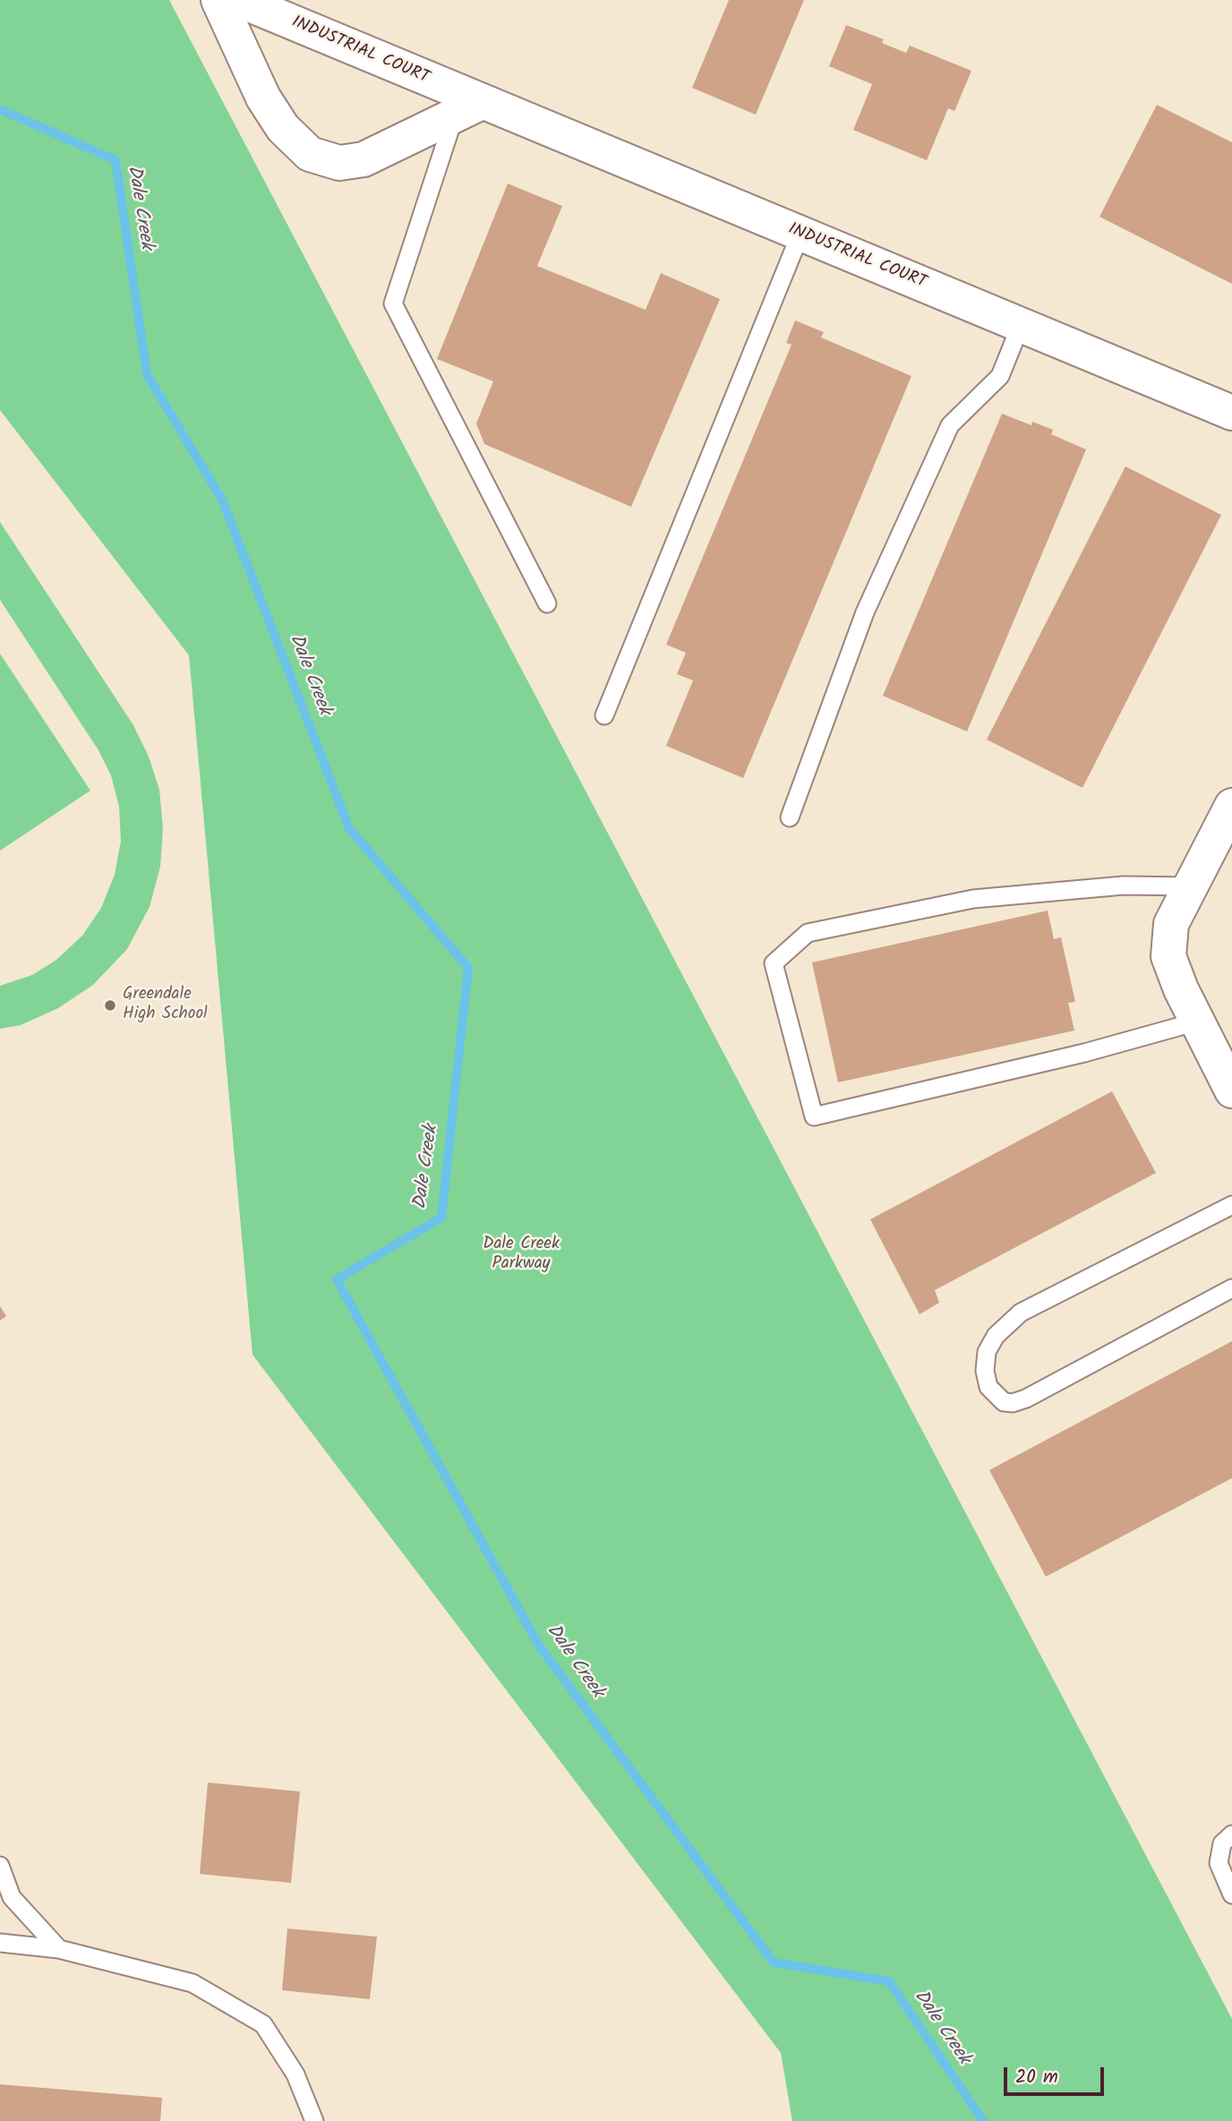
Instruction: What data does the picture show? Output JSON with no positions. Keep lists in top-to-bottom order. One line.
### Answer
{"streets":{"street":["INDUSTRIAL COURT"]},"water":["Dale Creek"],"parks":["Dale Creek Parkway"],"places":["Greendale High School"],"scale_bar":"20 m"}
